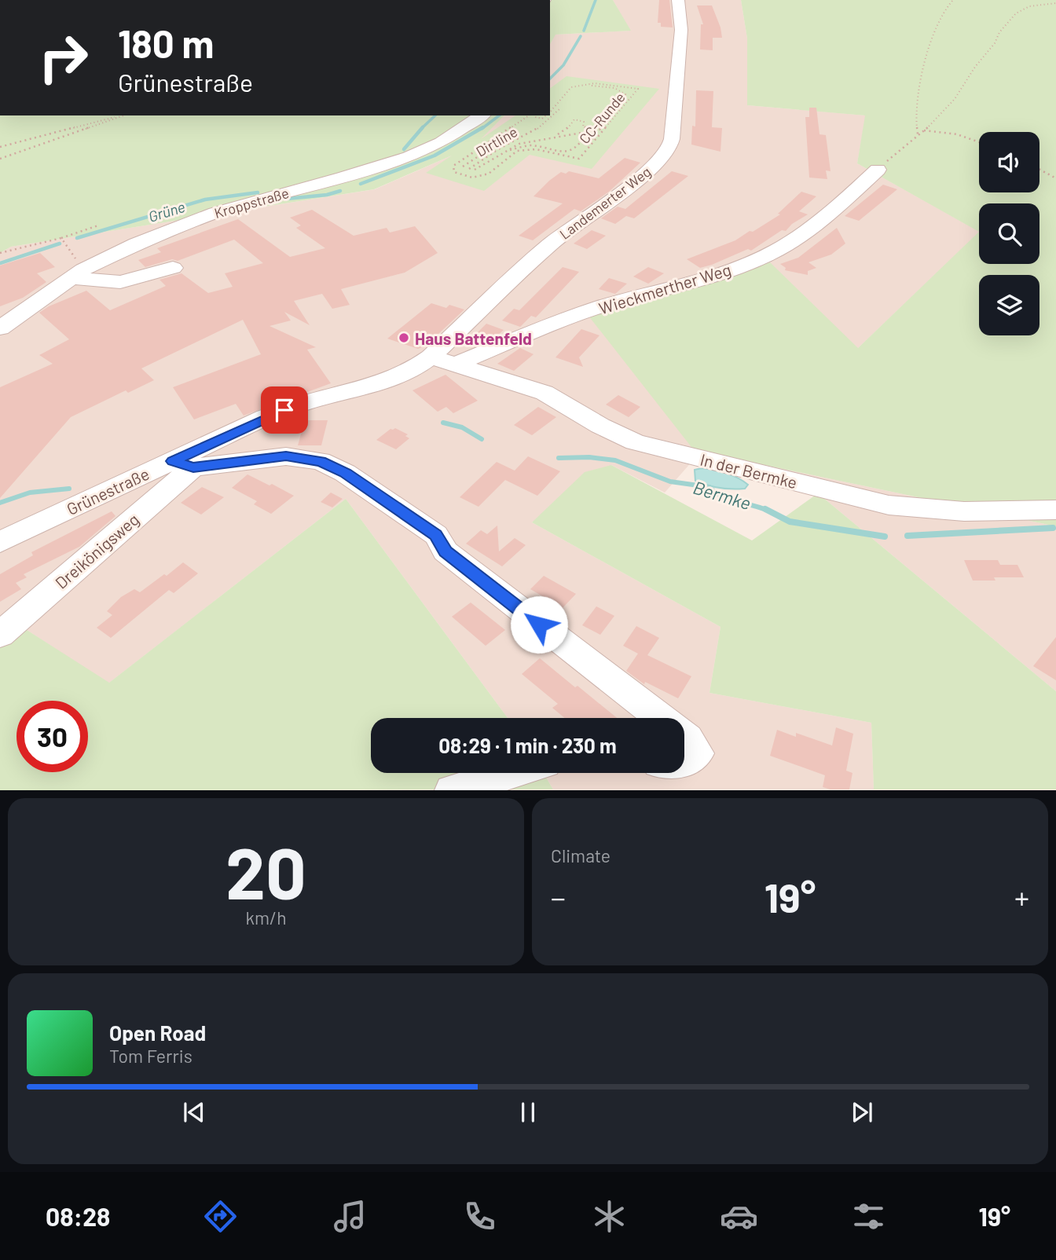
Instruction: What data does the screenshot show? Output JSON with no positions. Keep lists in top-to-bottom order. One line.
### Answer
{"streets":{"street":["Kroppstraße","Landemerter Weg","Wieckmerther Weg","In der Bermke","Grünestraße","Dreikönigsweg"],"path":["CC-Runde","Dirtline"]},"crossings":[["Landemerter Weg","Grünestraße"],["Wieckmerther Weg","In der Bermke"],["Grünestraße","Dreikönigsweg"]],"water":["Grüne","Bermke"],"places":["Haus Battenfeld"],"page":{"turn":["180 m","Grünestraße"],"limit":"30","trip":"08:29 · 1 min · 230 m","tile":[["20","km/h"],"Climate"],"heat":["−","19°","+"],"song":["Open Road","Tom Ferris"],"tabs":["08:28","19°"]}}
